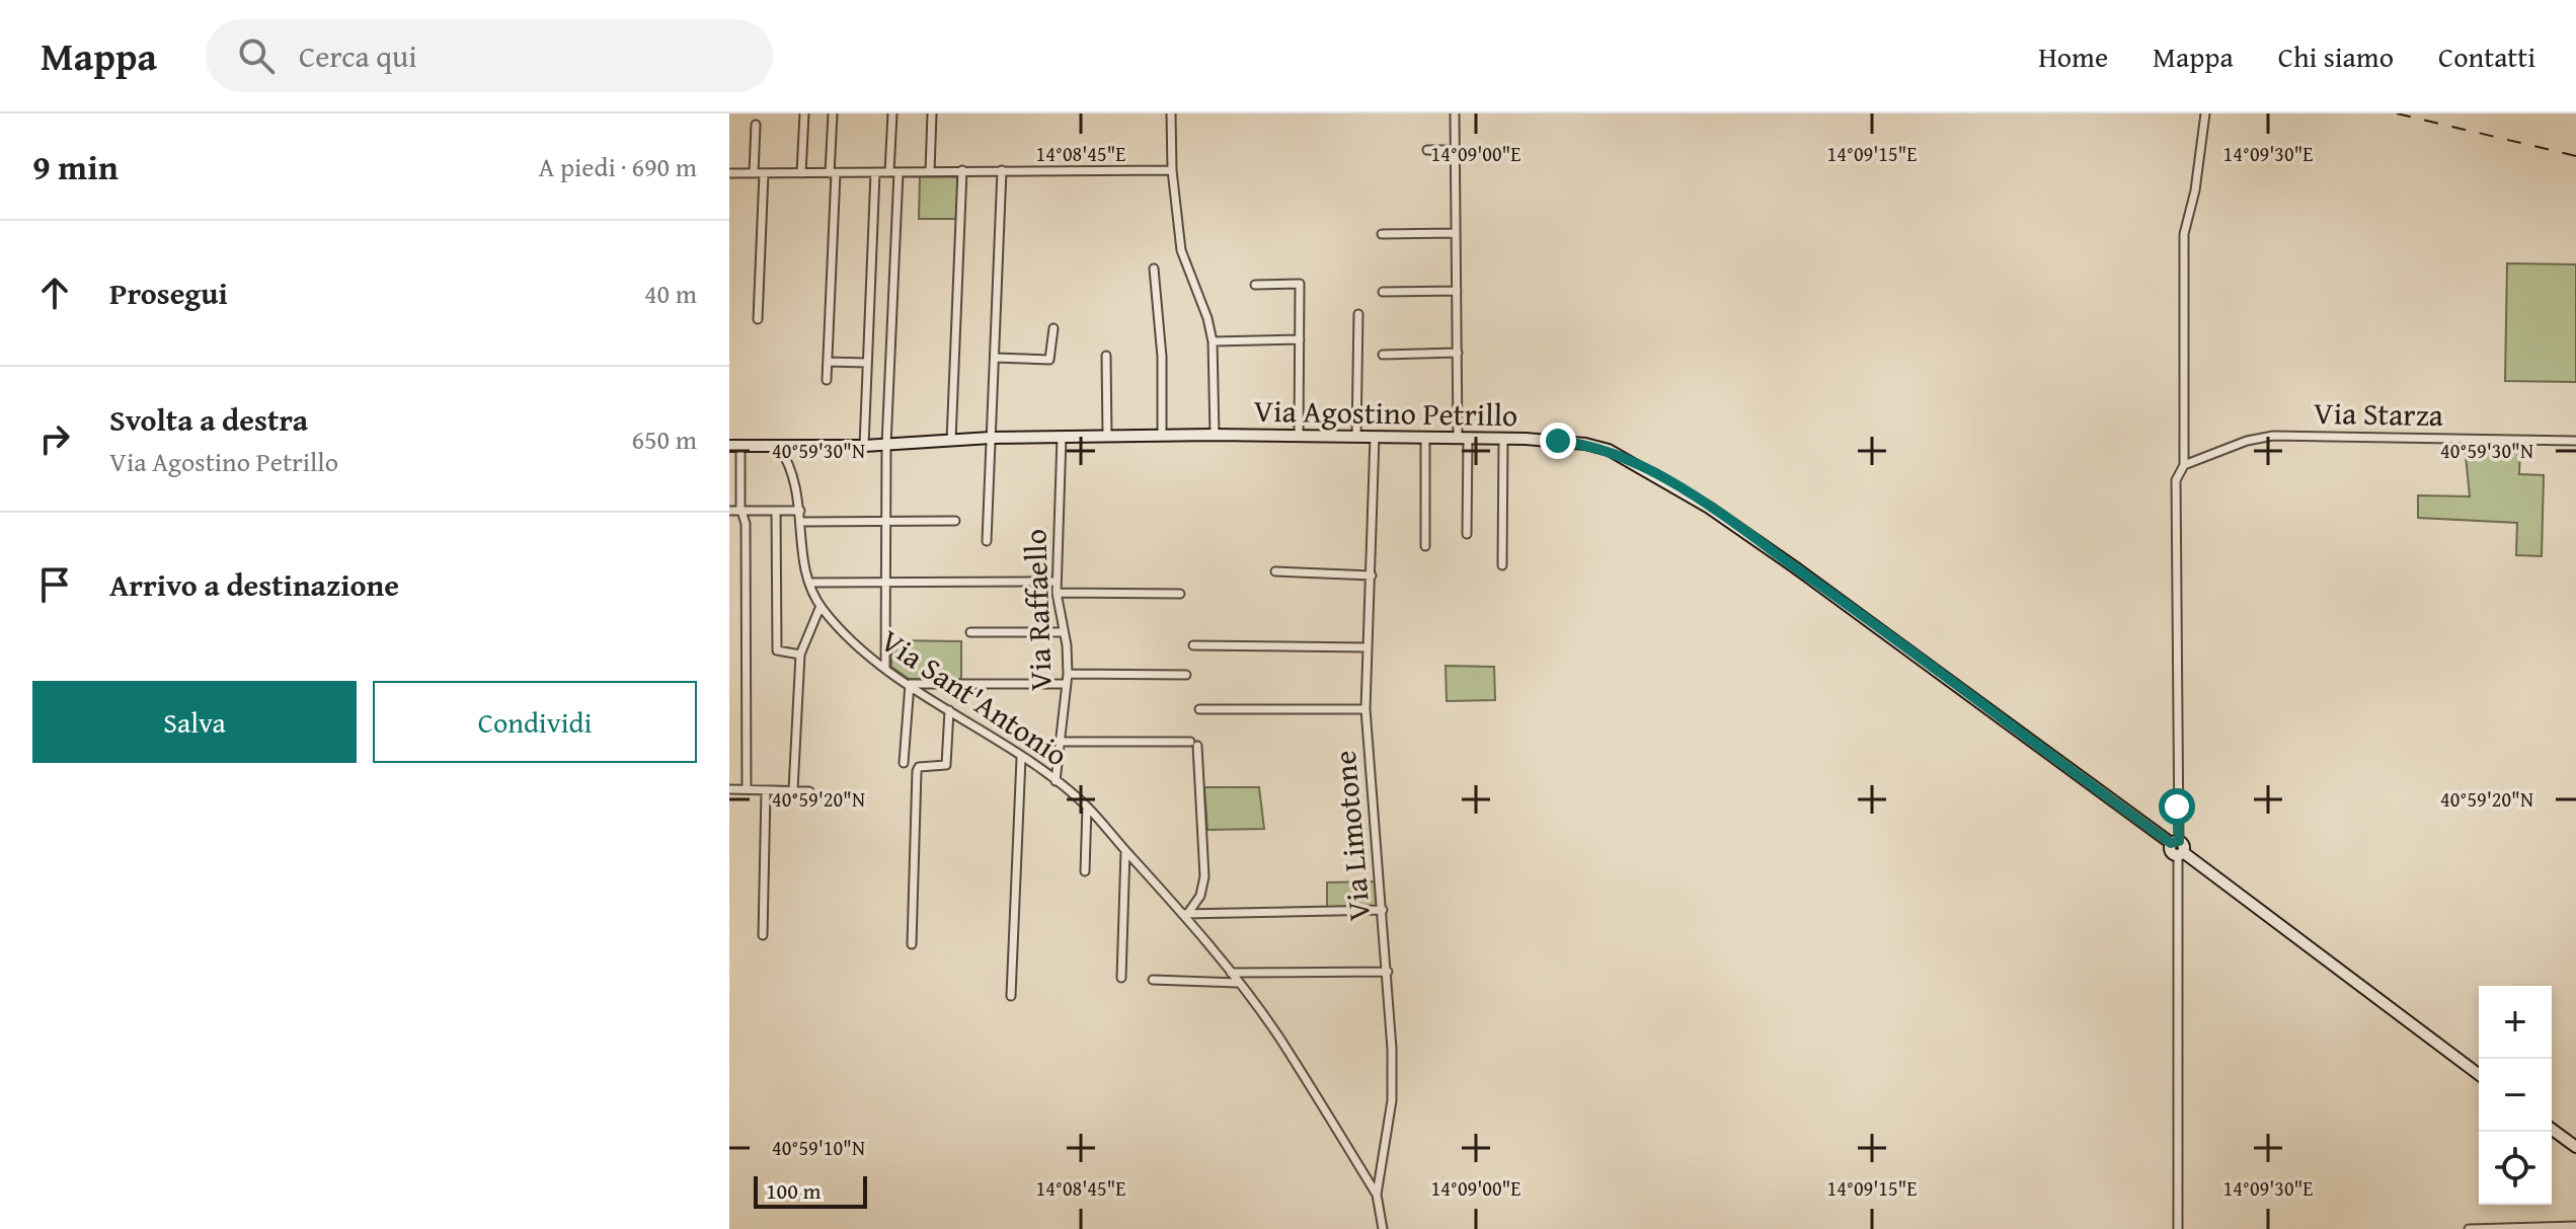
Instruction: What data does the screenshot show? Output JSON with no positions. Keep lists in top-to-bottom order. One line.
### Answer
{"streets":{"street":["Via Agostino Petrillo","Via Starza","Via Raffaello","Via Sant'Antonio","Via Limotone"]},"crossings":[["Via Agostino Petrillo","Via Raffaello"],["Via Agostino Petrillo","Via Sant'Antonio"],["Via Agostino Petrillo","Via Limotone"],["Via Raffaello","Via Sant'Antonio"],["Via Sant'Antonio","Via Limotone"]],"scale_bar":"100 m","page":{"header":"Mappa","search":"Cerca qui","nav":["Home","Mappa","Chi siamo","Contatti"],"heading":["9 min","A piedi · 690 m"],"list":[["Prosegui","40 m"],["Svolta a destra","Via Agostino Petrillo","650 m"],"Arrivo a destinazione"],"buttons":["Salva","Condividi"],"map_buttons":["+","−"],"scale":"100 m"},"coordinates":["14°08'45\"E","14°09'00\"E","14°09'15\"E","14°09'30\"E","40°59'30\"N","40°59'20\"N","40°59'10\"N"]}
